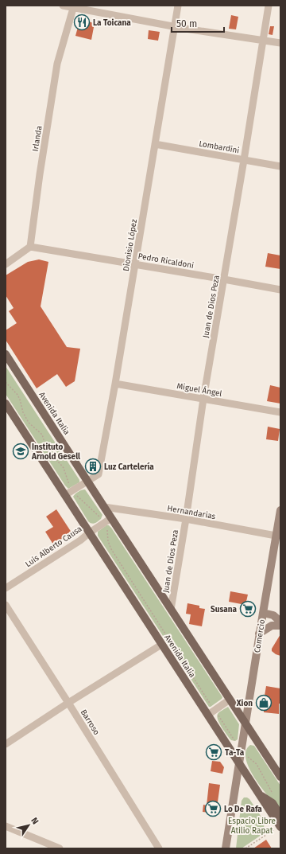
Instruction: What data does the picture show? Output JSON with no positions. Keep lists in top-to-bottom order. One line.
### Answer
{"streets":{"main road":["Avenida Italia"],"street":["Irlanda","Lombardini","Dionisio López","Pedro Ricaldoni","Juan de Dios Peza","Miguel Ángel","Hernandarias","Luis Alberto Causa","Comercio","Barroso"]},"crossings":[["Irlanda","Pedro Ricaldoni"],["Lombardini","Dionisio López"],["Lombardini","Juan de Dios Peza"],["Dionisio López","Pedro Ricaldoni"],["Dionisio López","Miguel Ángel"],["Dionisio López","Avenida Italia"],["Pedro Ricaldoni","Juan de Dios Peza"],["Juan de Dios Peza","Miguel Ángel"],["Juan de Dios Peza","Avenida Italia"],["Juan de Dios Peza","Hernandarias"],["Avenida Italia","Hernandarias"],["Avenida Italia","Luis Alberto Causa"],["Avenida Italia","Comercio"],["Hernandarias","Comercio"]],"parks":["Espacio Libre Atilio Rapat"],"places":{"restaurant":["La Toicana"],"school or university":["Instituto Arnold Gesell"],"building":["Luz Cartelería"],"supermarket":["Susana","Ta-Ta","Lo De Rafa"],"shop":["Xion"]},"scale_bar":"50 m","north":"top right"}
